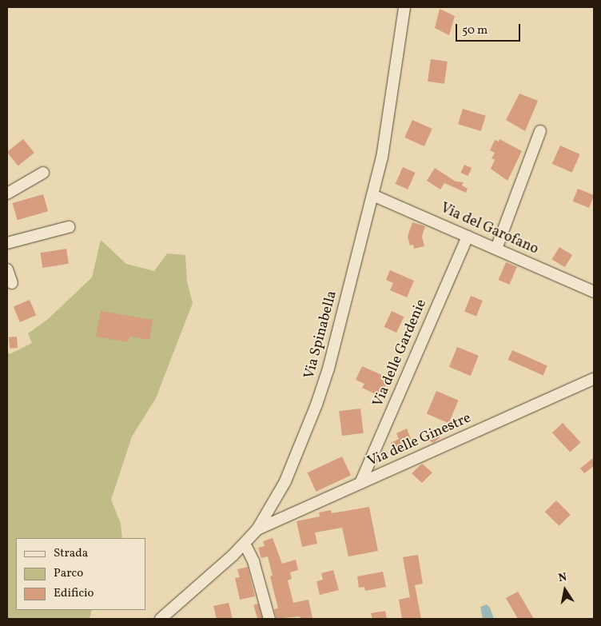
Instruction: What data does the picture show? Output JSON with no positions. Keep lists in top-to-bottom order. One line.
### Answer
{"streets":{"street":["Via del Garofano","Via Spinabella","Via delle Gardenie","Via delle Ginestre"]},"crossings":[["Via del Garofano","Via Spinabella"],["Via del Garofano","Via delle Gardenie"],["Via Spinabella","Via delle Ginestre"],["Via delle Gardenie","Via delle Ginestre"]],"legend":["Strada","Parco","Edificio"],"scale_bar":"50 m","north":"top"}
